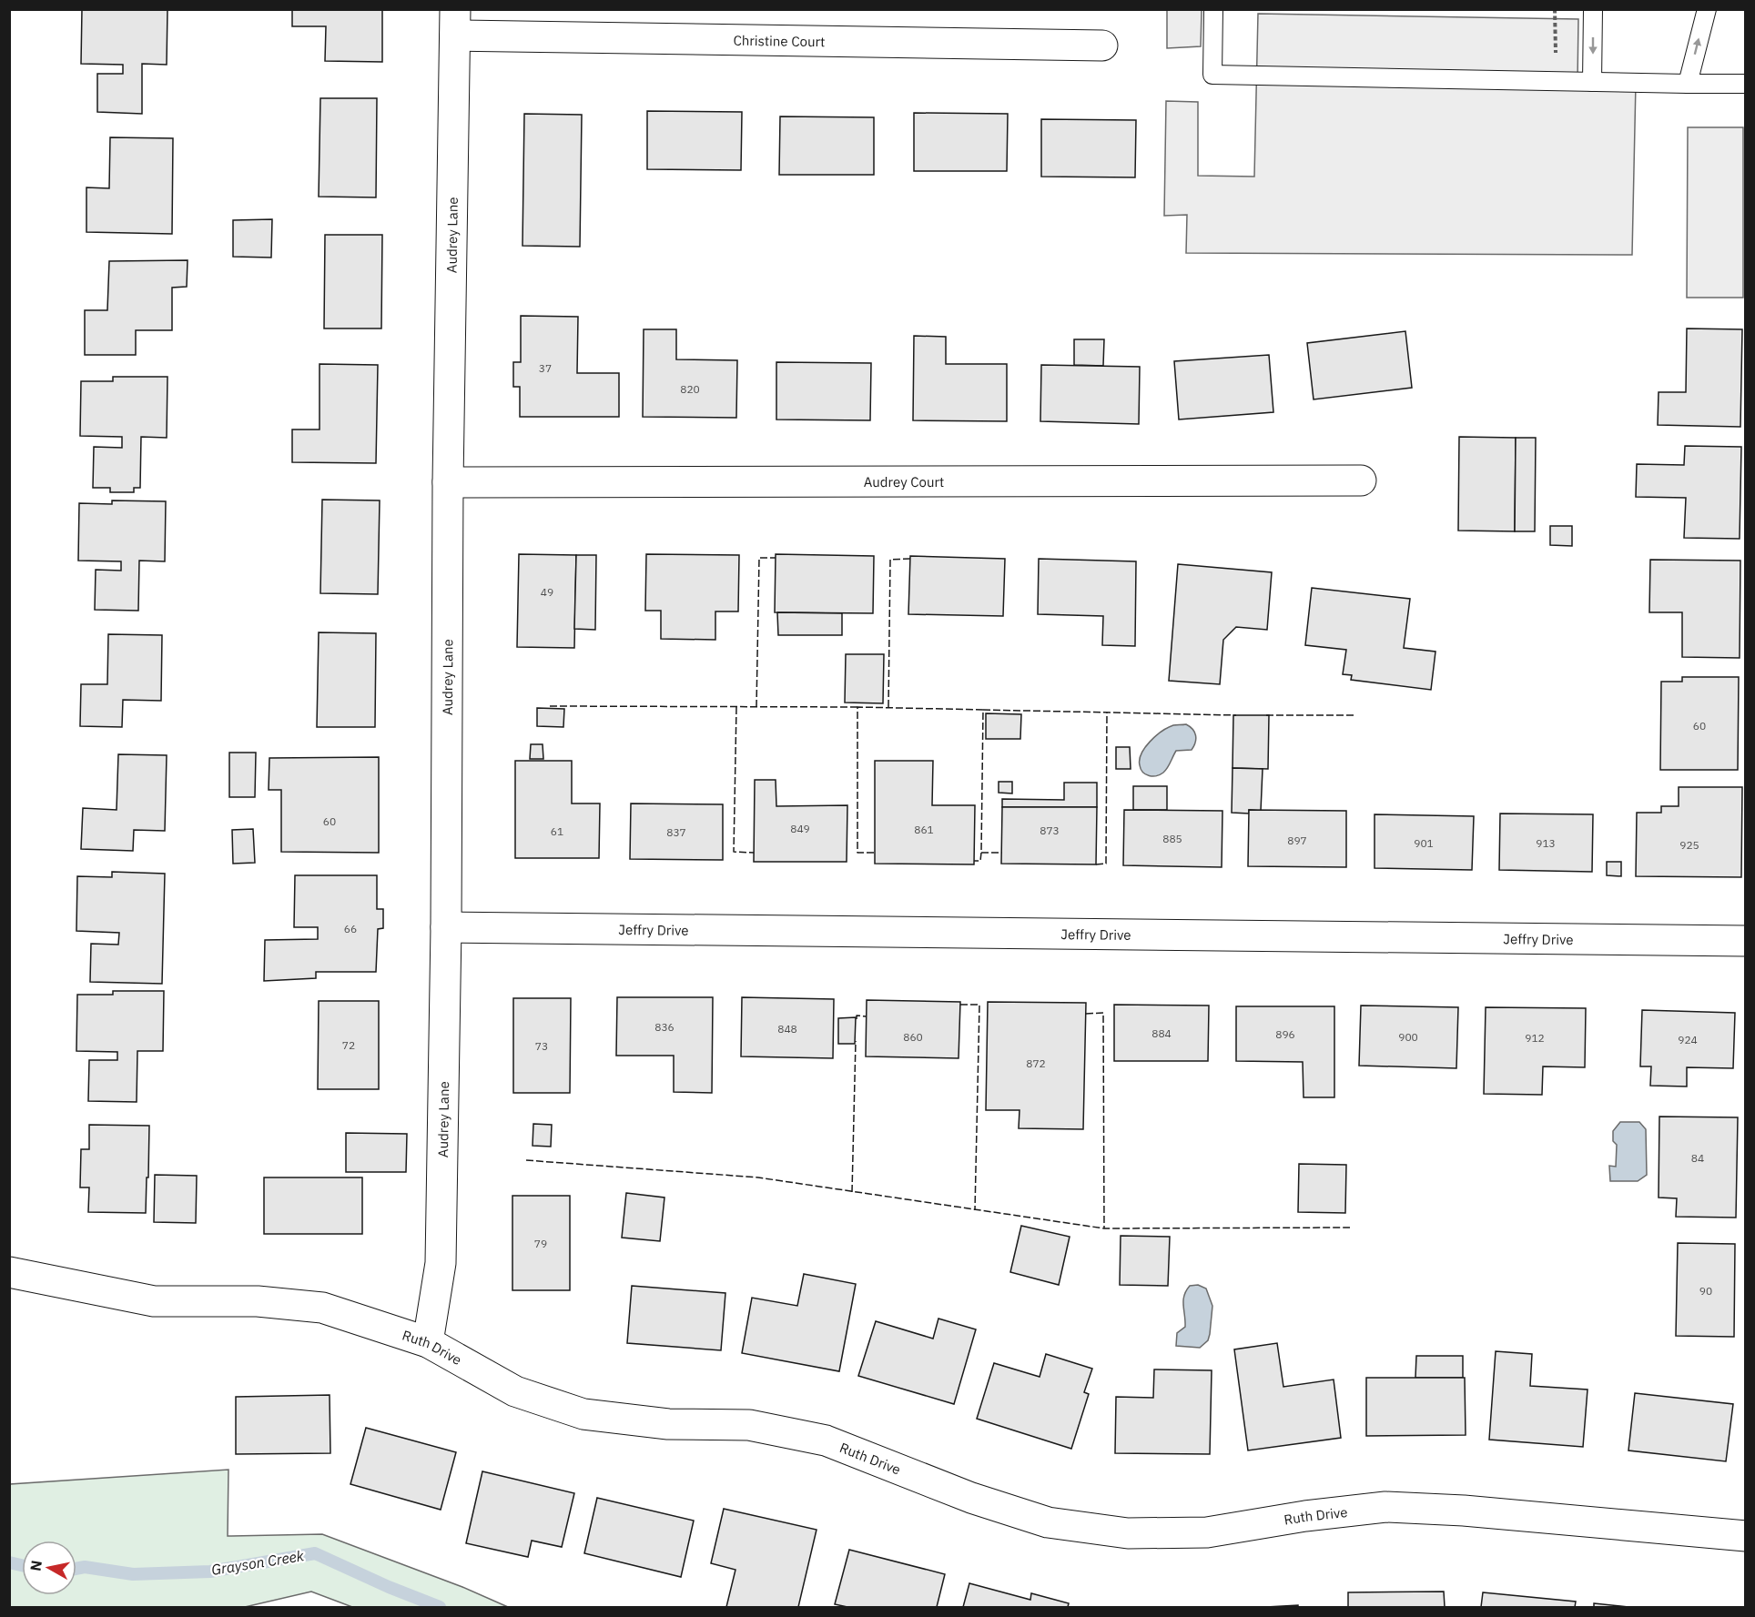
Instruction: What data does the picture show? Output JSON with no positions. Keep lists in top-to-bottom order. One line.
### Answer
{"streets":{"street":["Christine Court","Audrey Lane","Audrey Court","Jeffry Drive","Ruth Drive"]},"crossings":[["Christine Court","Audrey Lane"],["Audrey Lane","Audrey Court"],["Audrey Lane","Jeffry Drive"],["Audrey Lane","Ruth Drive"]],"water":["Grayson Creek"],"house_numbers":["37","820","49","60","60","849","861","873","61","837","885","897","901","913","925","66","836","848","884","896","860","900","912","924","72","73","872","84","79","90"],"north":"left"}
